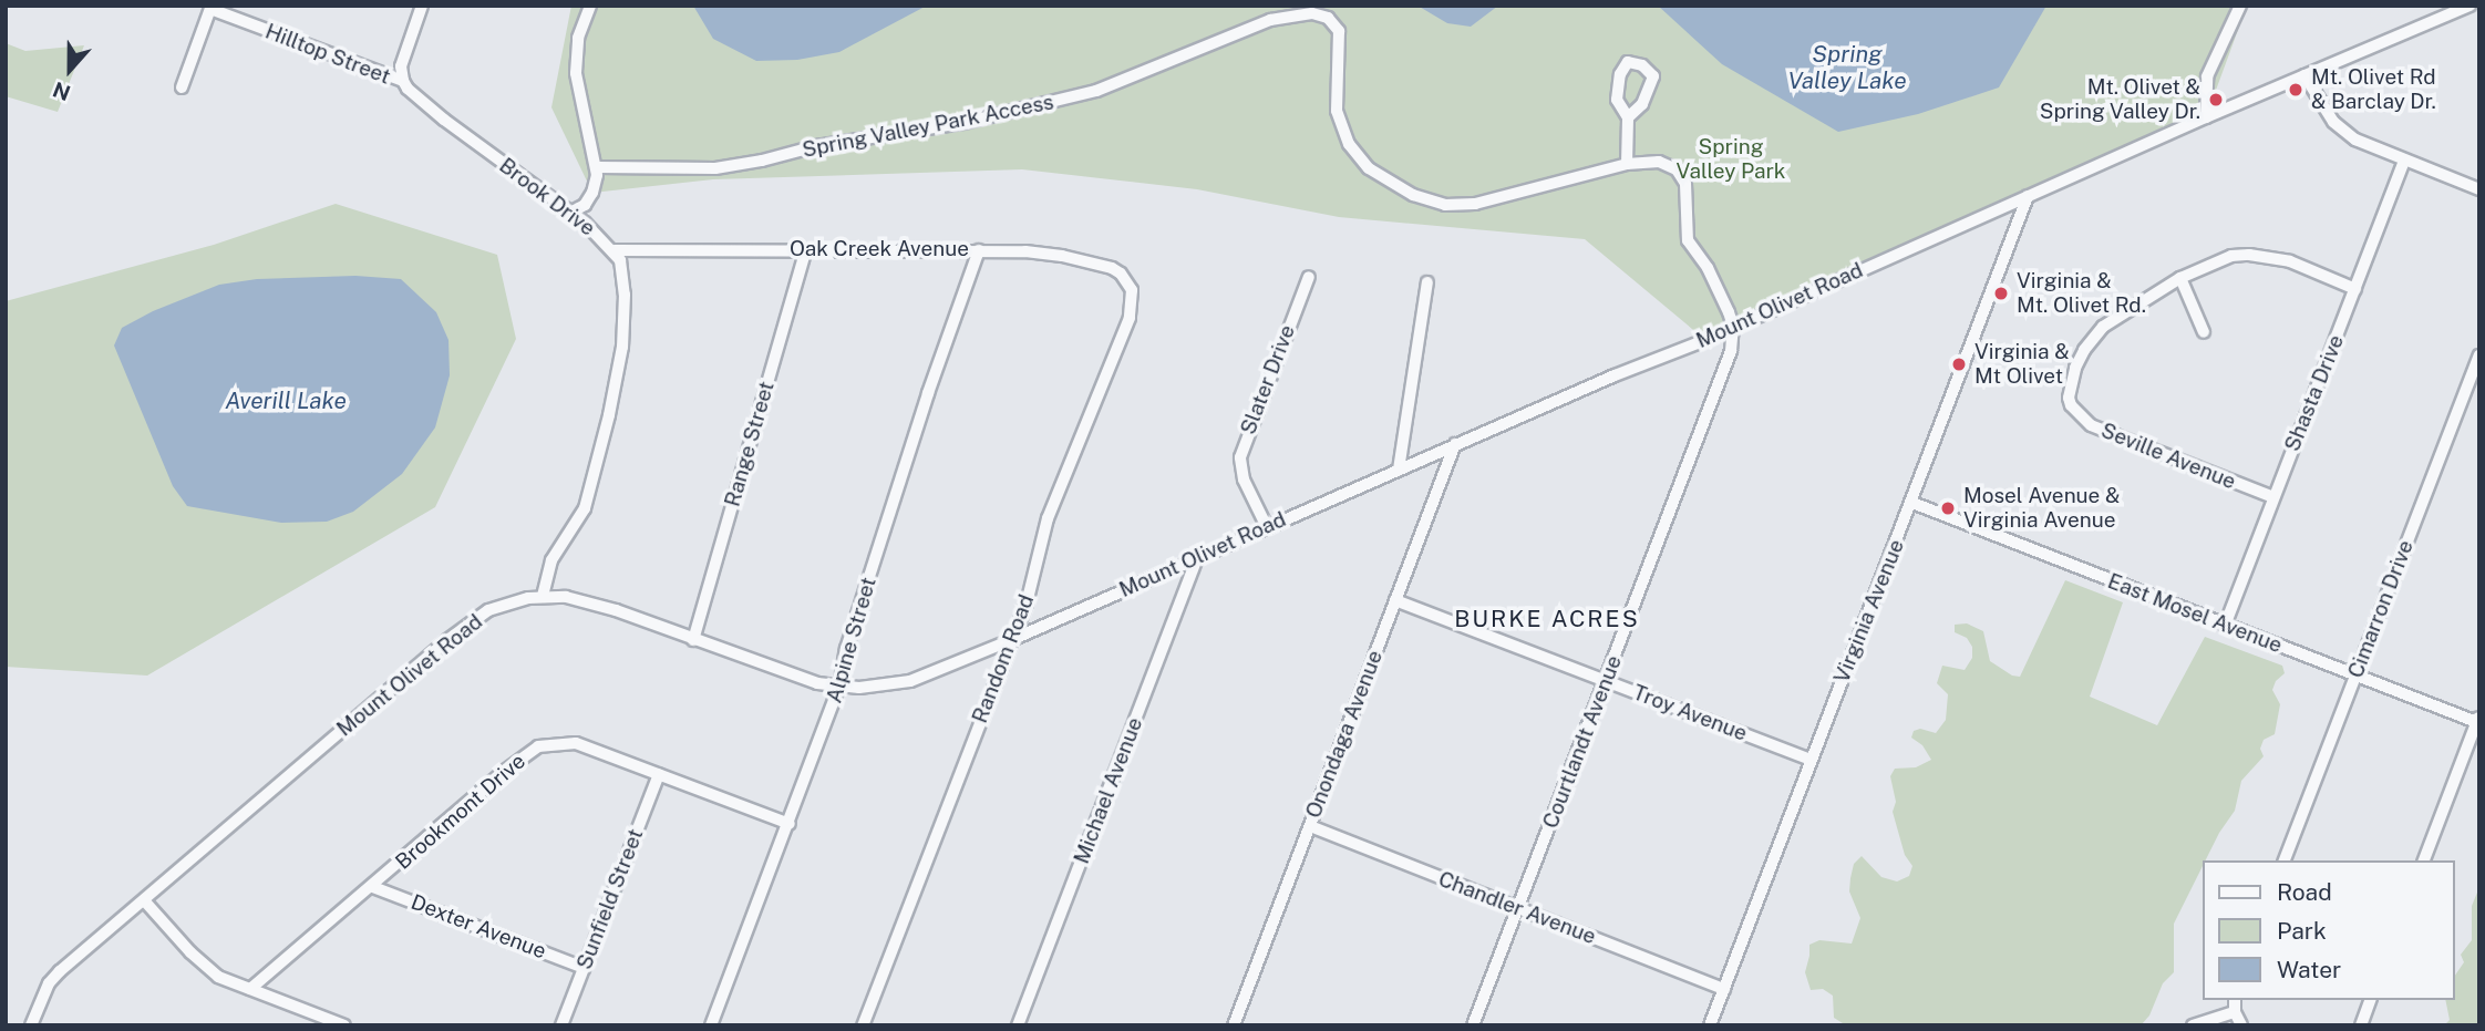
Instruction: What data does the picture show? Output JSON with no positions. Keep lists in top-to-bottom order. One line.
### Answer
{"streets":{"street":["Hilltop Street","Spring Valley Park Access","Brook Drive","Oak Creek Avenue","Mount Olivet Road","Slater Drive","Shasta Drive","Range Street","Seville Avenue","Cimarron Drive","Virginia Avenue","East Mosel Avenue","Alpine Street","Random Road","Troy Avenue","Onondaga Avenue","Courtlandt Avenue","Michael Avenue","Brookmont Drive","Sunfield Street","Chandler Avenue","Dexter Avenue"]},"crossings":[["Hilltop Street","Brook Drive"],["Spring Valley Park Access","Mount Olivet Road"],["Spring Valley Park Access","Courtlandt Avenue"],["Brook Drive","Oak Creek Avenue"],["Brook Drive","Mount Olivet Road"],["Oak Creek Avenue","Range Street"],["Oak Creek Avenue","Alpine Street"],["Oak Creek Avenue","Random Road"],["Mount Olivet Road","Slater Drive"],["Mount Olivet Road","Range Street"],["Mount Olivet Road","Virginia Avenue"],["Mount Olivet Road","Alpine Street"],["Mount Olivet Road","Random Road"],["Mount Olivet Road","Onondaga Avenue"],["Mount Olivet Road","Courtlandt Avenue"],["Mount Olivet Road","Michael Avenue"],["Shasta Drive","Seville Avenue"],["Shasta Drive","East Mosel Avenue"],["Cimarron Drive","East Mosel Avenue"],["Virginia Avenue","East Mosel Avenue"],["Virginia Avenue","Troy Avenue"],["Virginia Avenue","Chandler Avenue"],["Alpine Street","Brookmont Drive"],["Troy Avenue","Onondaga Avenue"],["Troy Avenue","Courtlandt Avenue"],["Onondaga Avenue","Chandler Avenue"],["Courtlandt Avenue","Chandler Avenue"],["Brookmont Drive","Sunfield Street"],["Brookmont Drive","Dexter Avenue"],["Sunfield Street","Dexter Avenue"]],"districts":["BURKE ACRES"],"water":["Spring Valley Lake","Averill Lake"],"parks":["Spring Valley Park"],"places":["Mt. Olivet Rd & Barclay Dr.","Mt. Olivet & Spring Valley Dr.","Virginia & Mt. Olivet Rd.","Virginia & Mt Olivet","Mosel Avenue & Virginia Avenue"],"legend":["Road","Park","Water"],"north":"bottom"}
